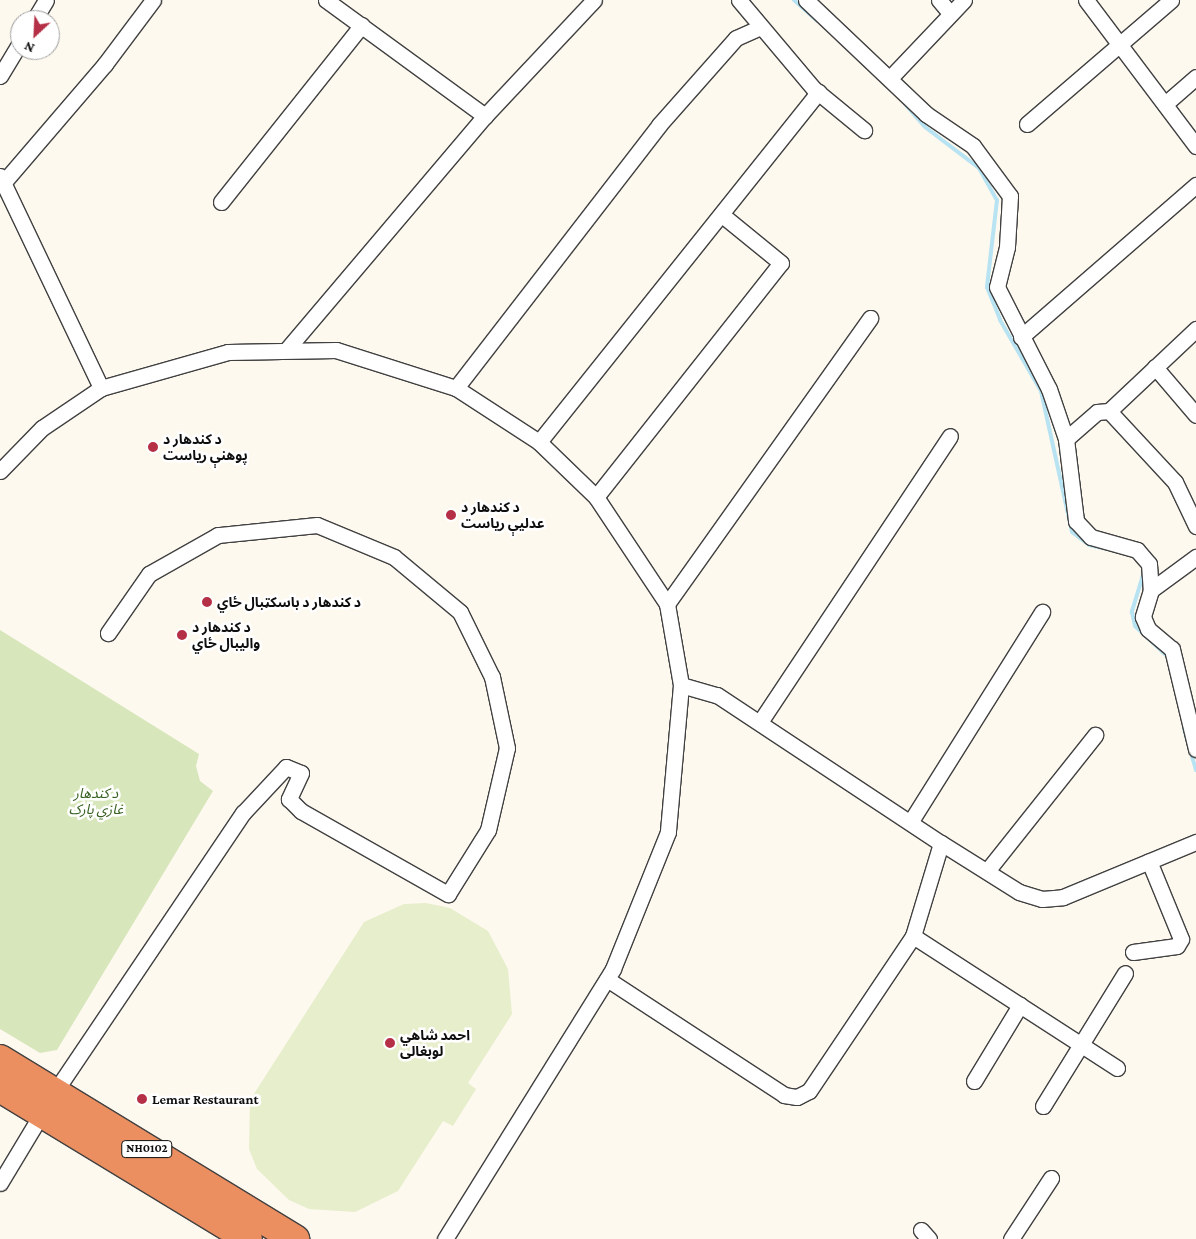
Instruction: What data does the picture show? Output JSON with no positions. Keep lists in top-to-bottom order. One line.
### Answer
{"streets":{"highway":["NH0102"]},"parks":["د کندهار غازي پارک"],"places":["د کندهار د پوهنې رياست","د کندهار د عدلیې رياست","د کندهار د باسکټبال ځاي","د کندهار د واليبال ځاي","احمد شاهي لوبغالی","Lemar Restaurant"],"north":"bottom left"}
